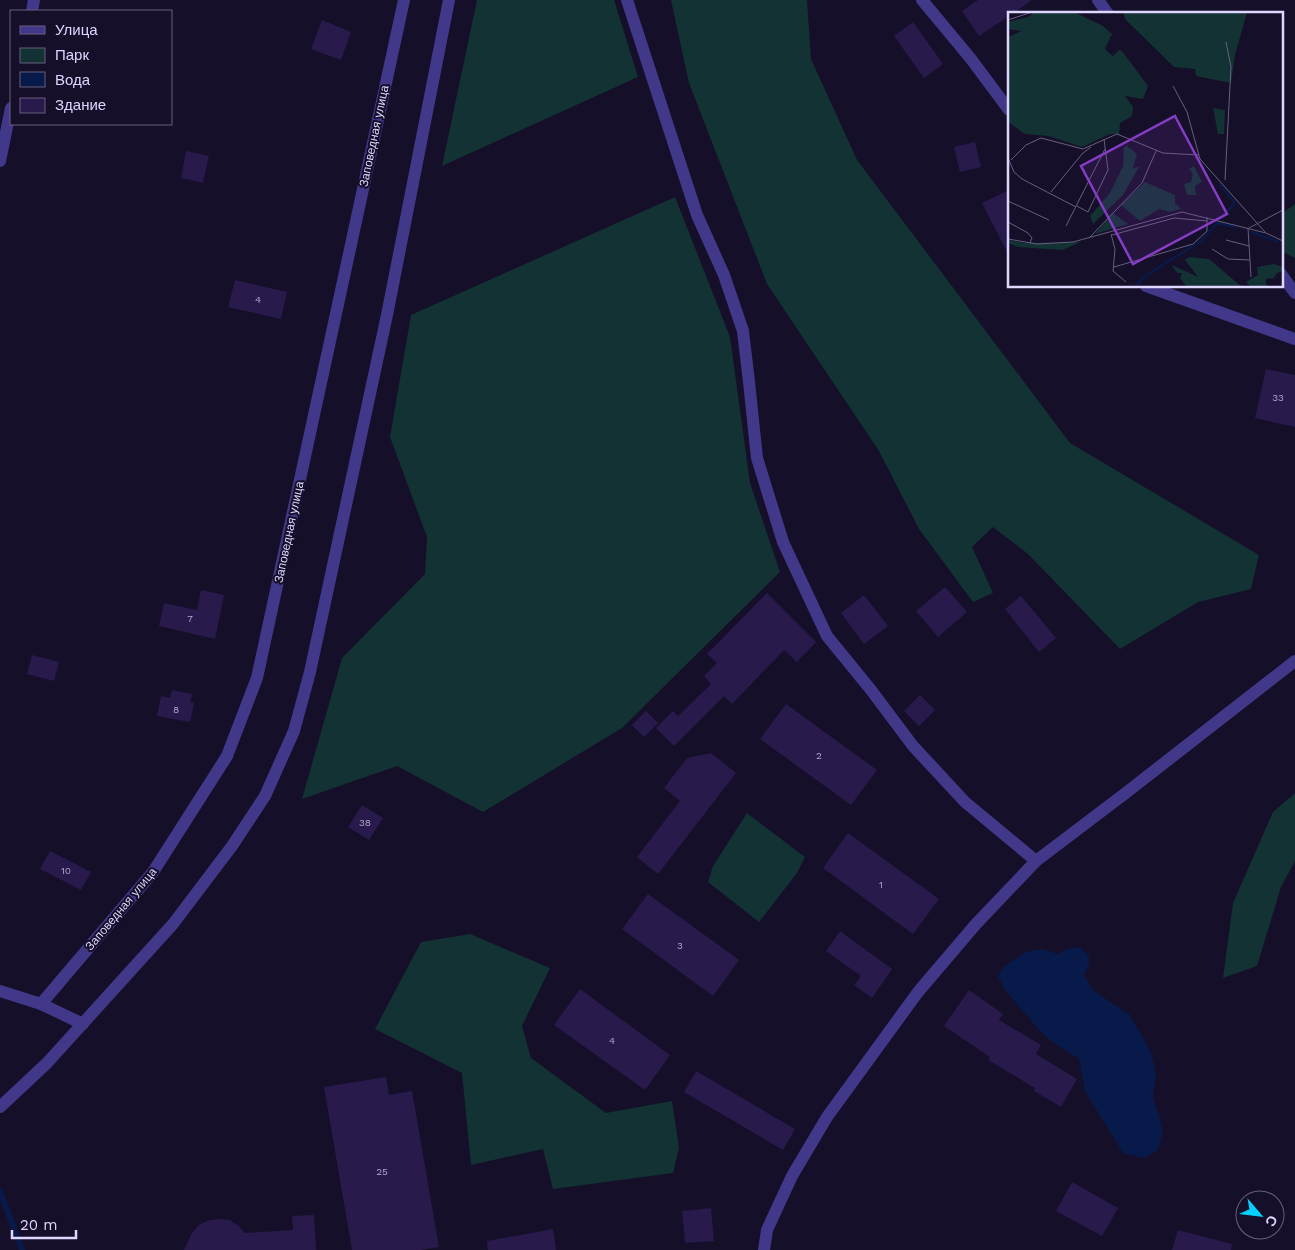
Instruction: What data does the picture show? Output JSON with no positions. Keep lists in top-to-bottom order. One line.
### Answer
{"streets":{"street":["Заповедная улица"]},"house_numbers":["4","33","7","8","2","38","10","1","3","4","25"],"legend":["Улица","Парк","Вода","Здание"],"scale_bar":"20 m","north":"bottom right"}
